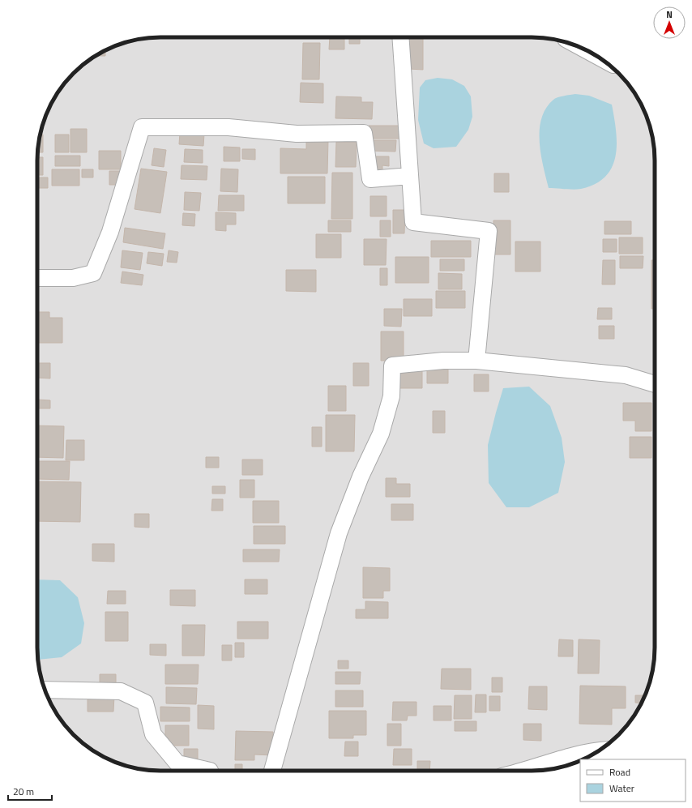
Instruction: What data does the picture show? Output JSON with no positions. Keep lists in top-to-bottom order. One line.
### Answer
{"legend":["Road","Water"],"scale_bar":"20 m","north":"top"}
